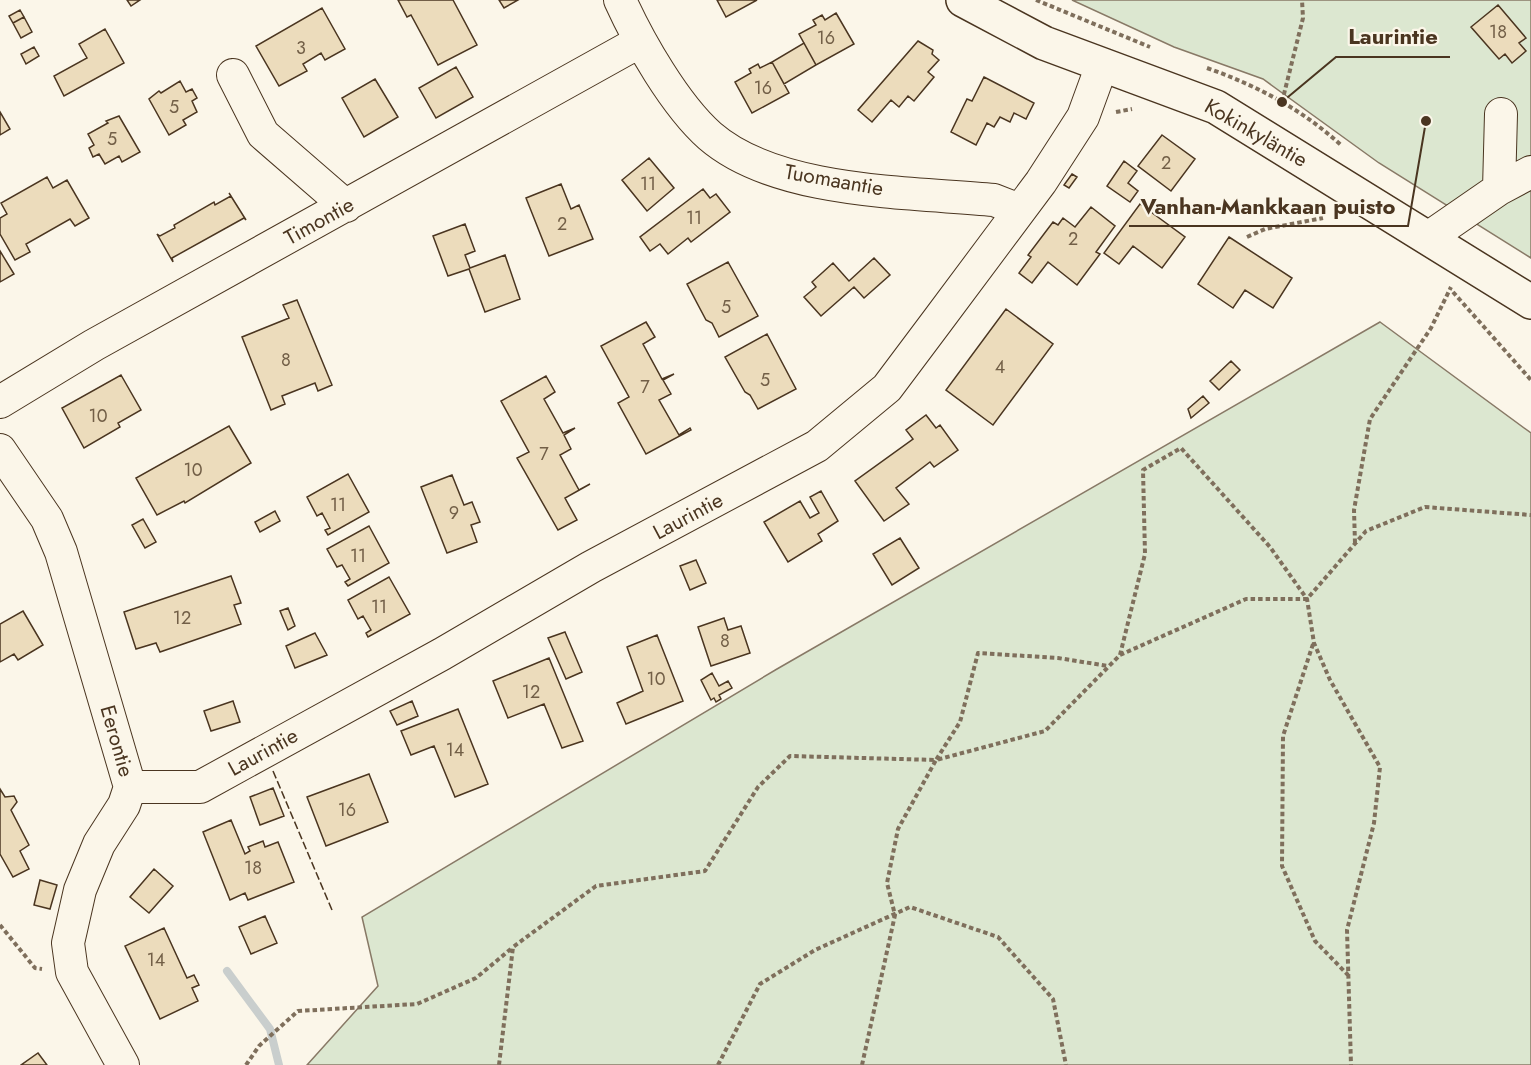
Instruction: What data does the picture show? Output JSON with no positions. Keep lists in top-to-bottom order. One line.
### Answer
{"streets":{"main road":["Kokinkyläntie"],"street":["Tuomaantie","Timontie","Laurintie","Eerontie"]},"crossings":[["Kokinkyläntie","Laurintie"],["Tuomaantie","Timontie"],["Tuomaantie","Laurintie"],["Laurintie","Eerontie"]],"places":["Laurintie","Vanhan-Mankkaan puisto"],"house_numbers":["18","16","3","16","5","5","2","11","11","2","2","5","8","4","5","7","10","7","10","11","9","11","11","12","8","10","12","14","16","18","14"]}
